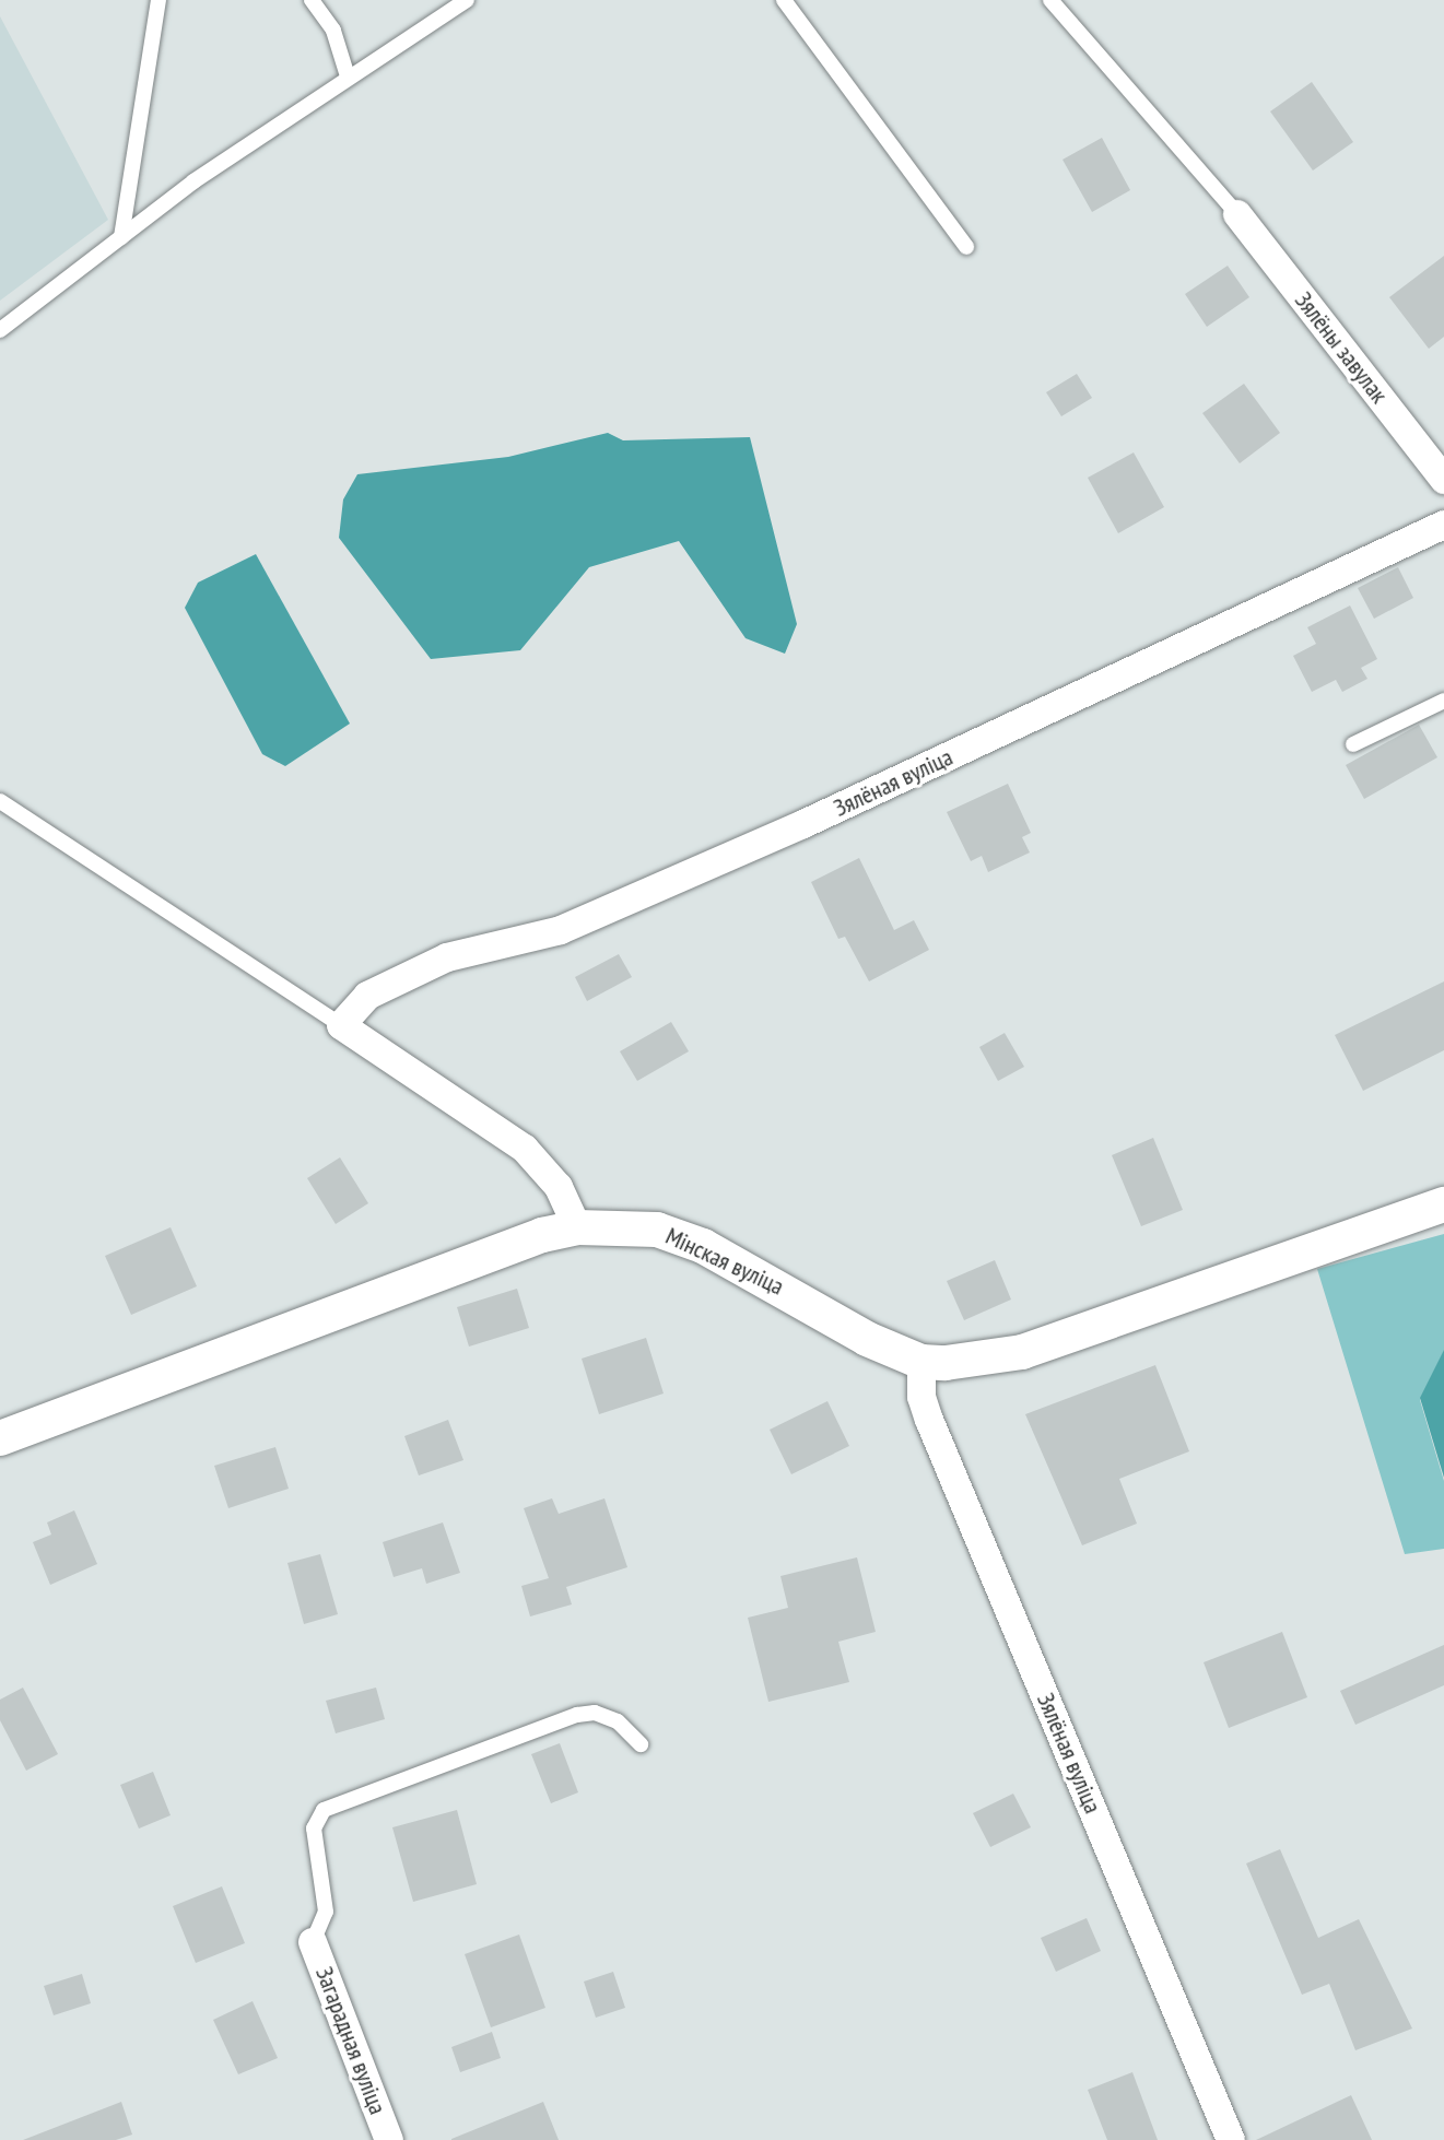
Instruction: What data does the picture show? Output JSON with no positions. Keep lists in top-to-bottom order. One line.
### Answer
{"streets":{"street":["Зялёны завулак","Зялёная вуліца","Мінская вуліца","Загарадная вуліца"]},"crossings":[["Зялёная вуліца","Мінская вуліца"]]}
